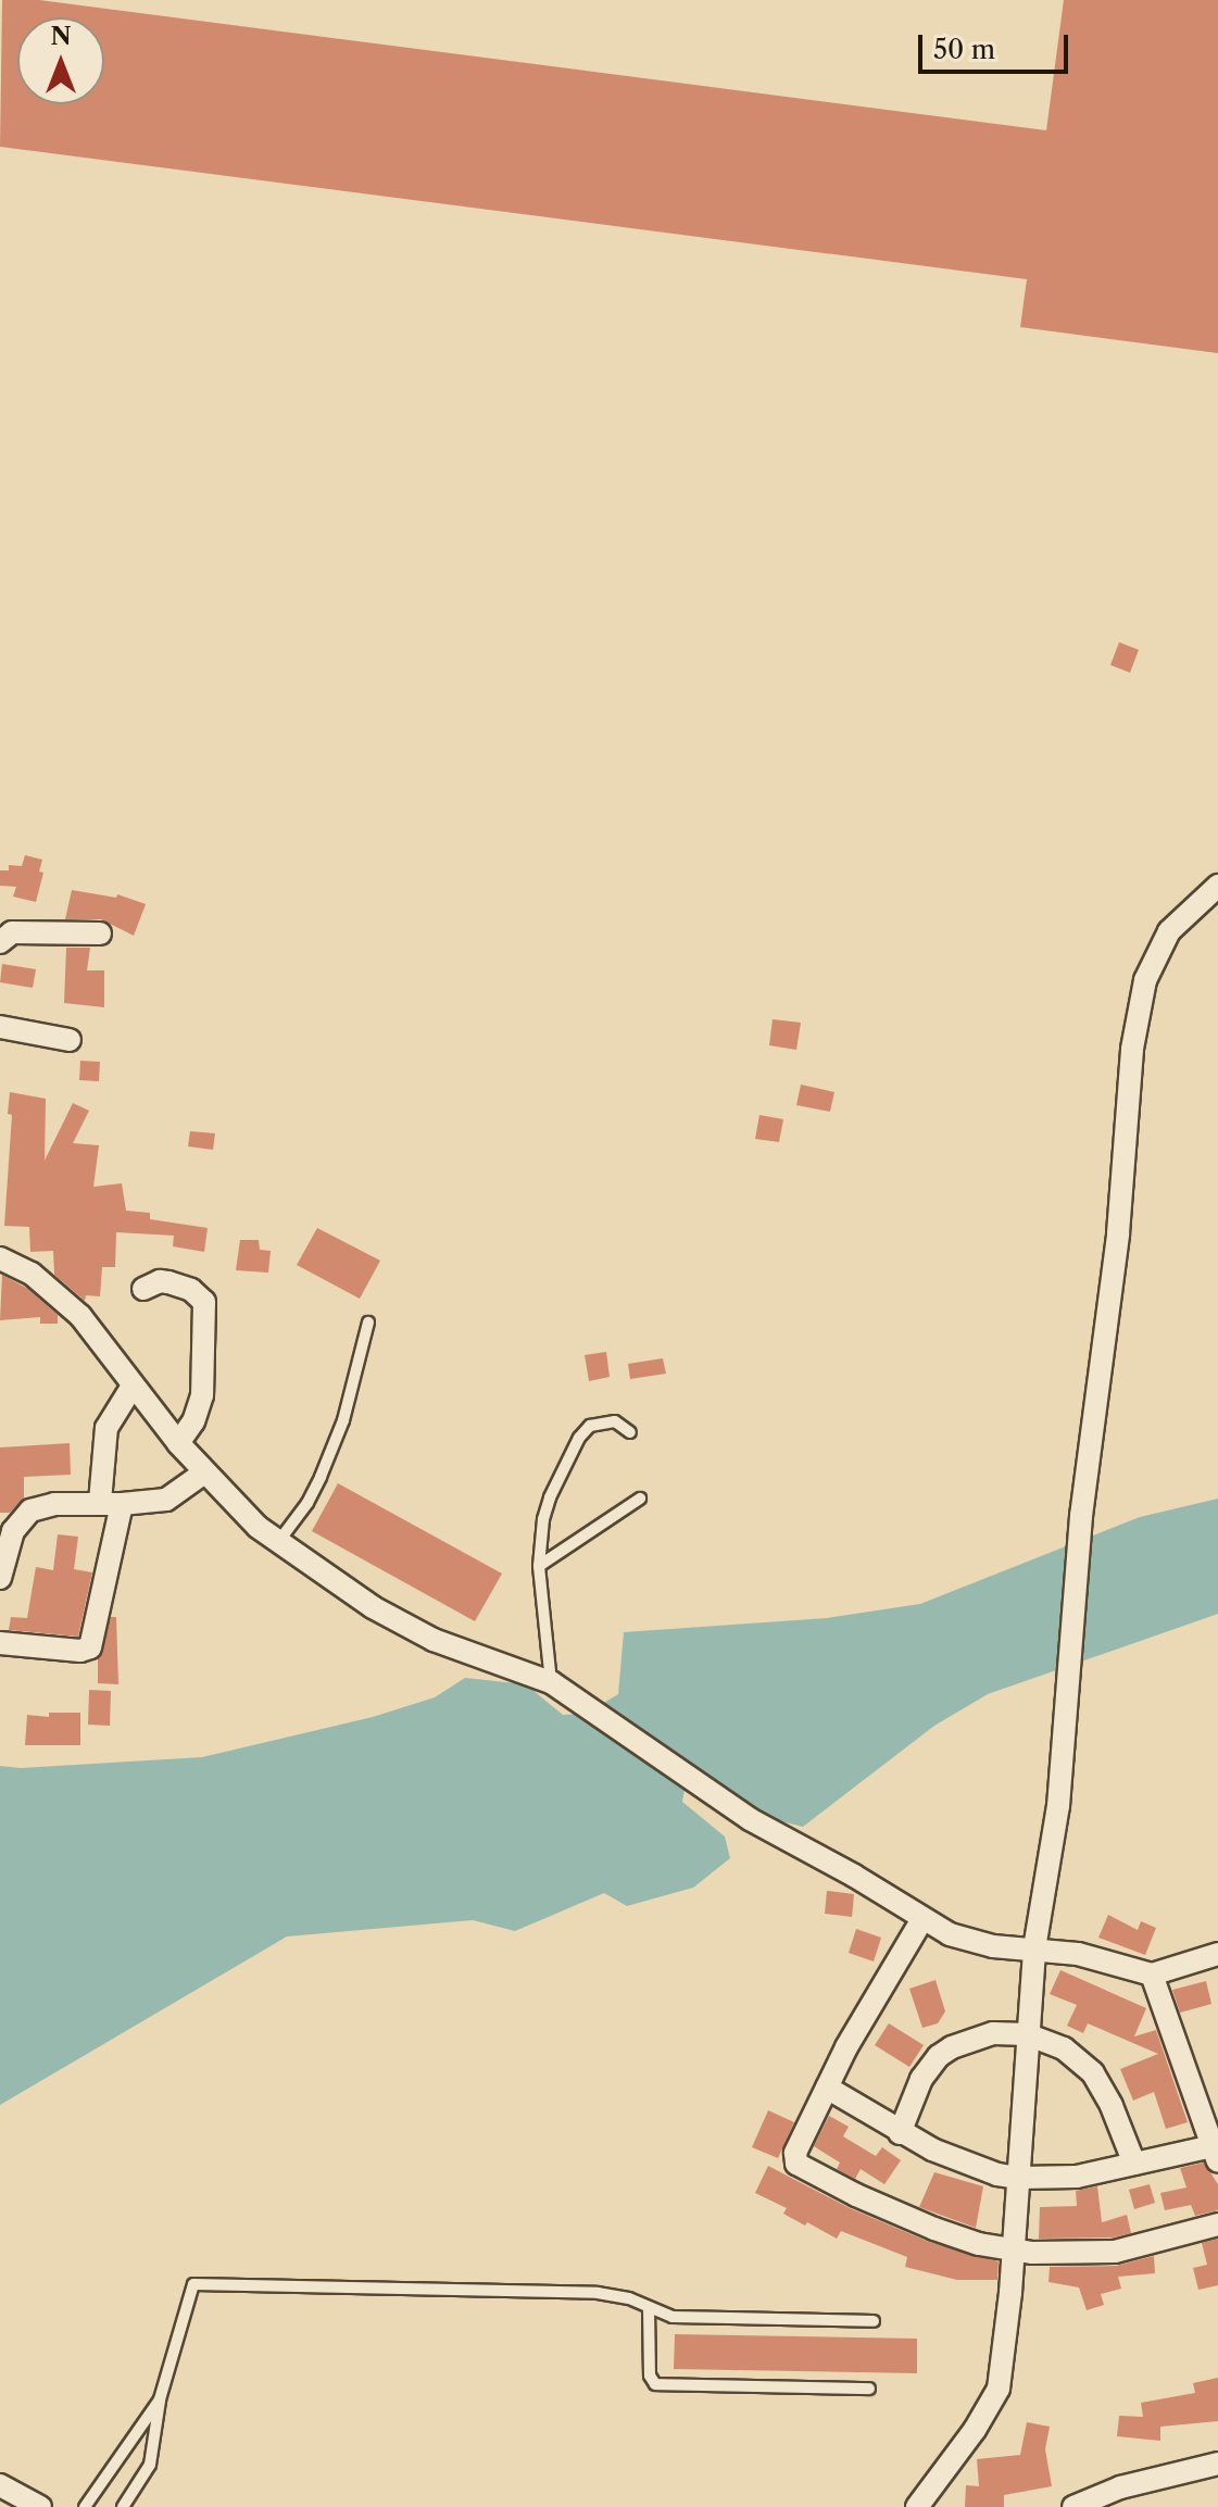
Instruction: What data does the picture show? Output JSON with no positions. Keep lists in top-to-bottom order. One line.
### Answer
{"scale_bar":"50 m","north":"top"}
